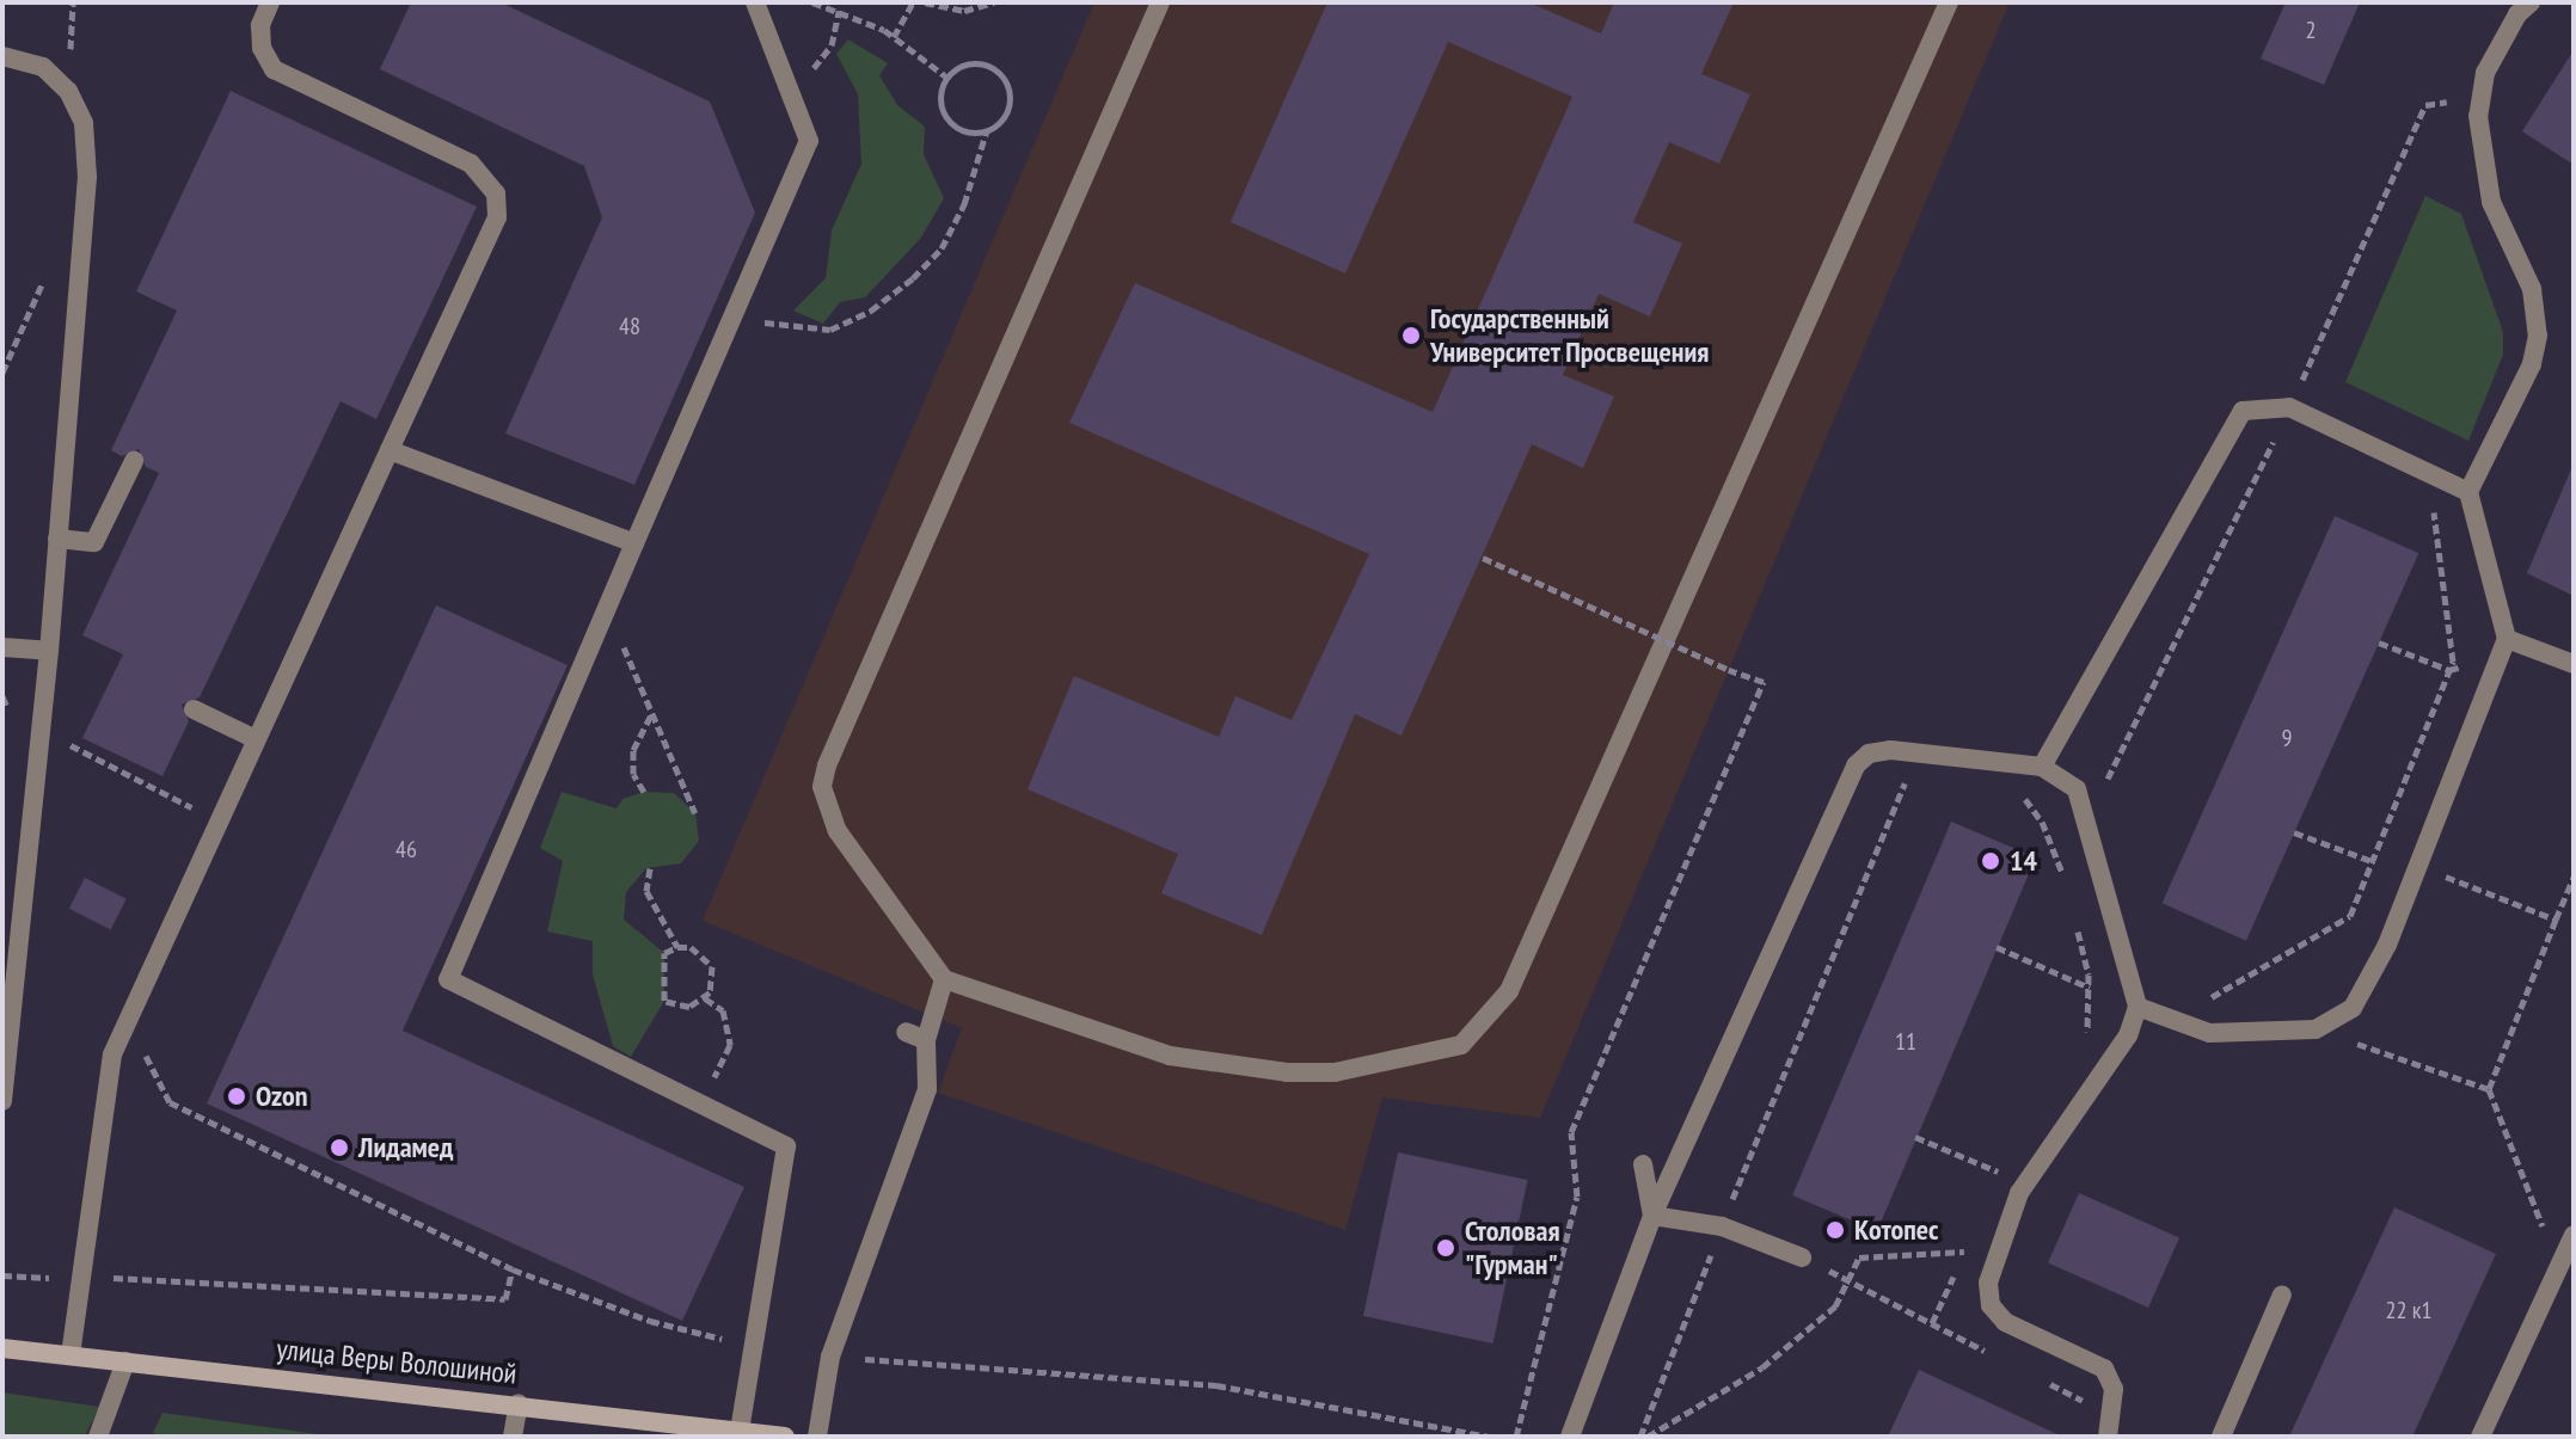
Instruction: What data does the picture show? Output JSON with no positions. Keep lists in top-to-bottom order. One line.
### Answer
{"streets":{"street":["улица Веры Волошиной"]},"places":["Государственный Университет Просвещения","14","Ozon","Лидамед","Котопес","Столовая \"Гурман\""],"house_numbers":["2","48","9","46","11","22 к1"]}
